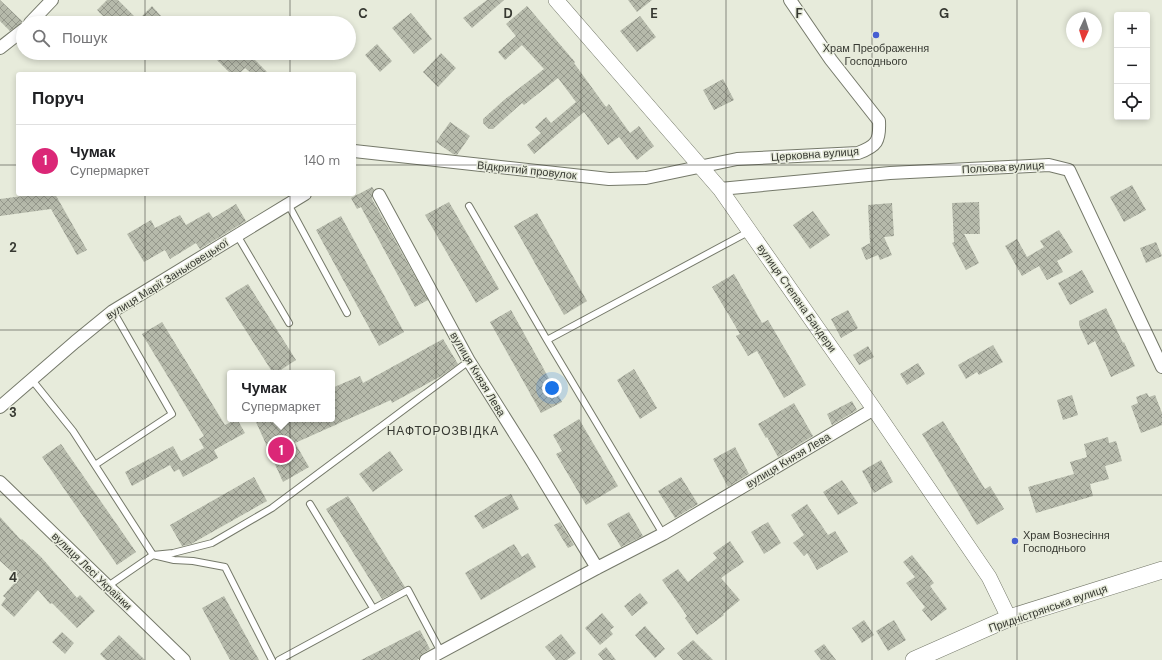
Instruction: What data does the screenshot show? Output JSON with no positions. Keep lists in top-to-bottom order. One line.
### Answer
{"streets":{"main road":["Придністрянська вулиця"],"street":["Церковна вулиця","Польова вулиця","Відкритий провулок","вулиця Марії Заньковецької","вулиця Степана Бандери","вулиця Князя Лева","вулиця Лесі Українки"]},"crossings":[["Церковна вулиця","Відкритий провулок"],["Церковна вулиця","вулиця Степана Бандери"],["Польова вулиця","вулиця Степана Бандери"],["Відкритий провулок","вулиця Степана Бандери"],["вулиця Степана Бандери","вулиця Князя Лева"],["вулиця Степана Бандери","Придністрянська вулиця"]],"districts":["НАФТОРОЗВІДКА"],"places":["Храм Преображення Господнього","Храм Вознесіння Господнього"],"north":"bottom","page":{"map_buttons":["+","−"],"search":"Пошук","heading":"Поруч","list":[{"mark":"1","name":"Чумак","note":"Супермаркет","value":"140 m"}],"popup":["Чумак","Супермаркет"],"pins":"1"},"grid":{"columns":["C","D","E","F","G"],"rows":["2","3","4"]}}
